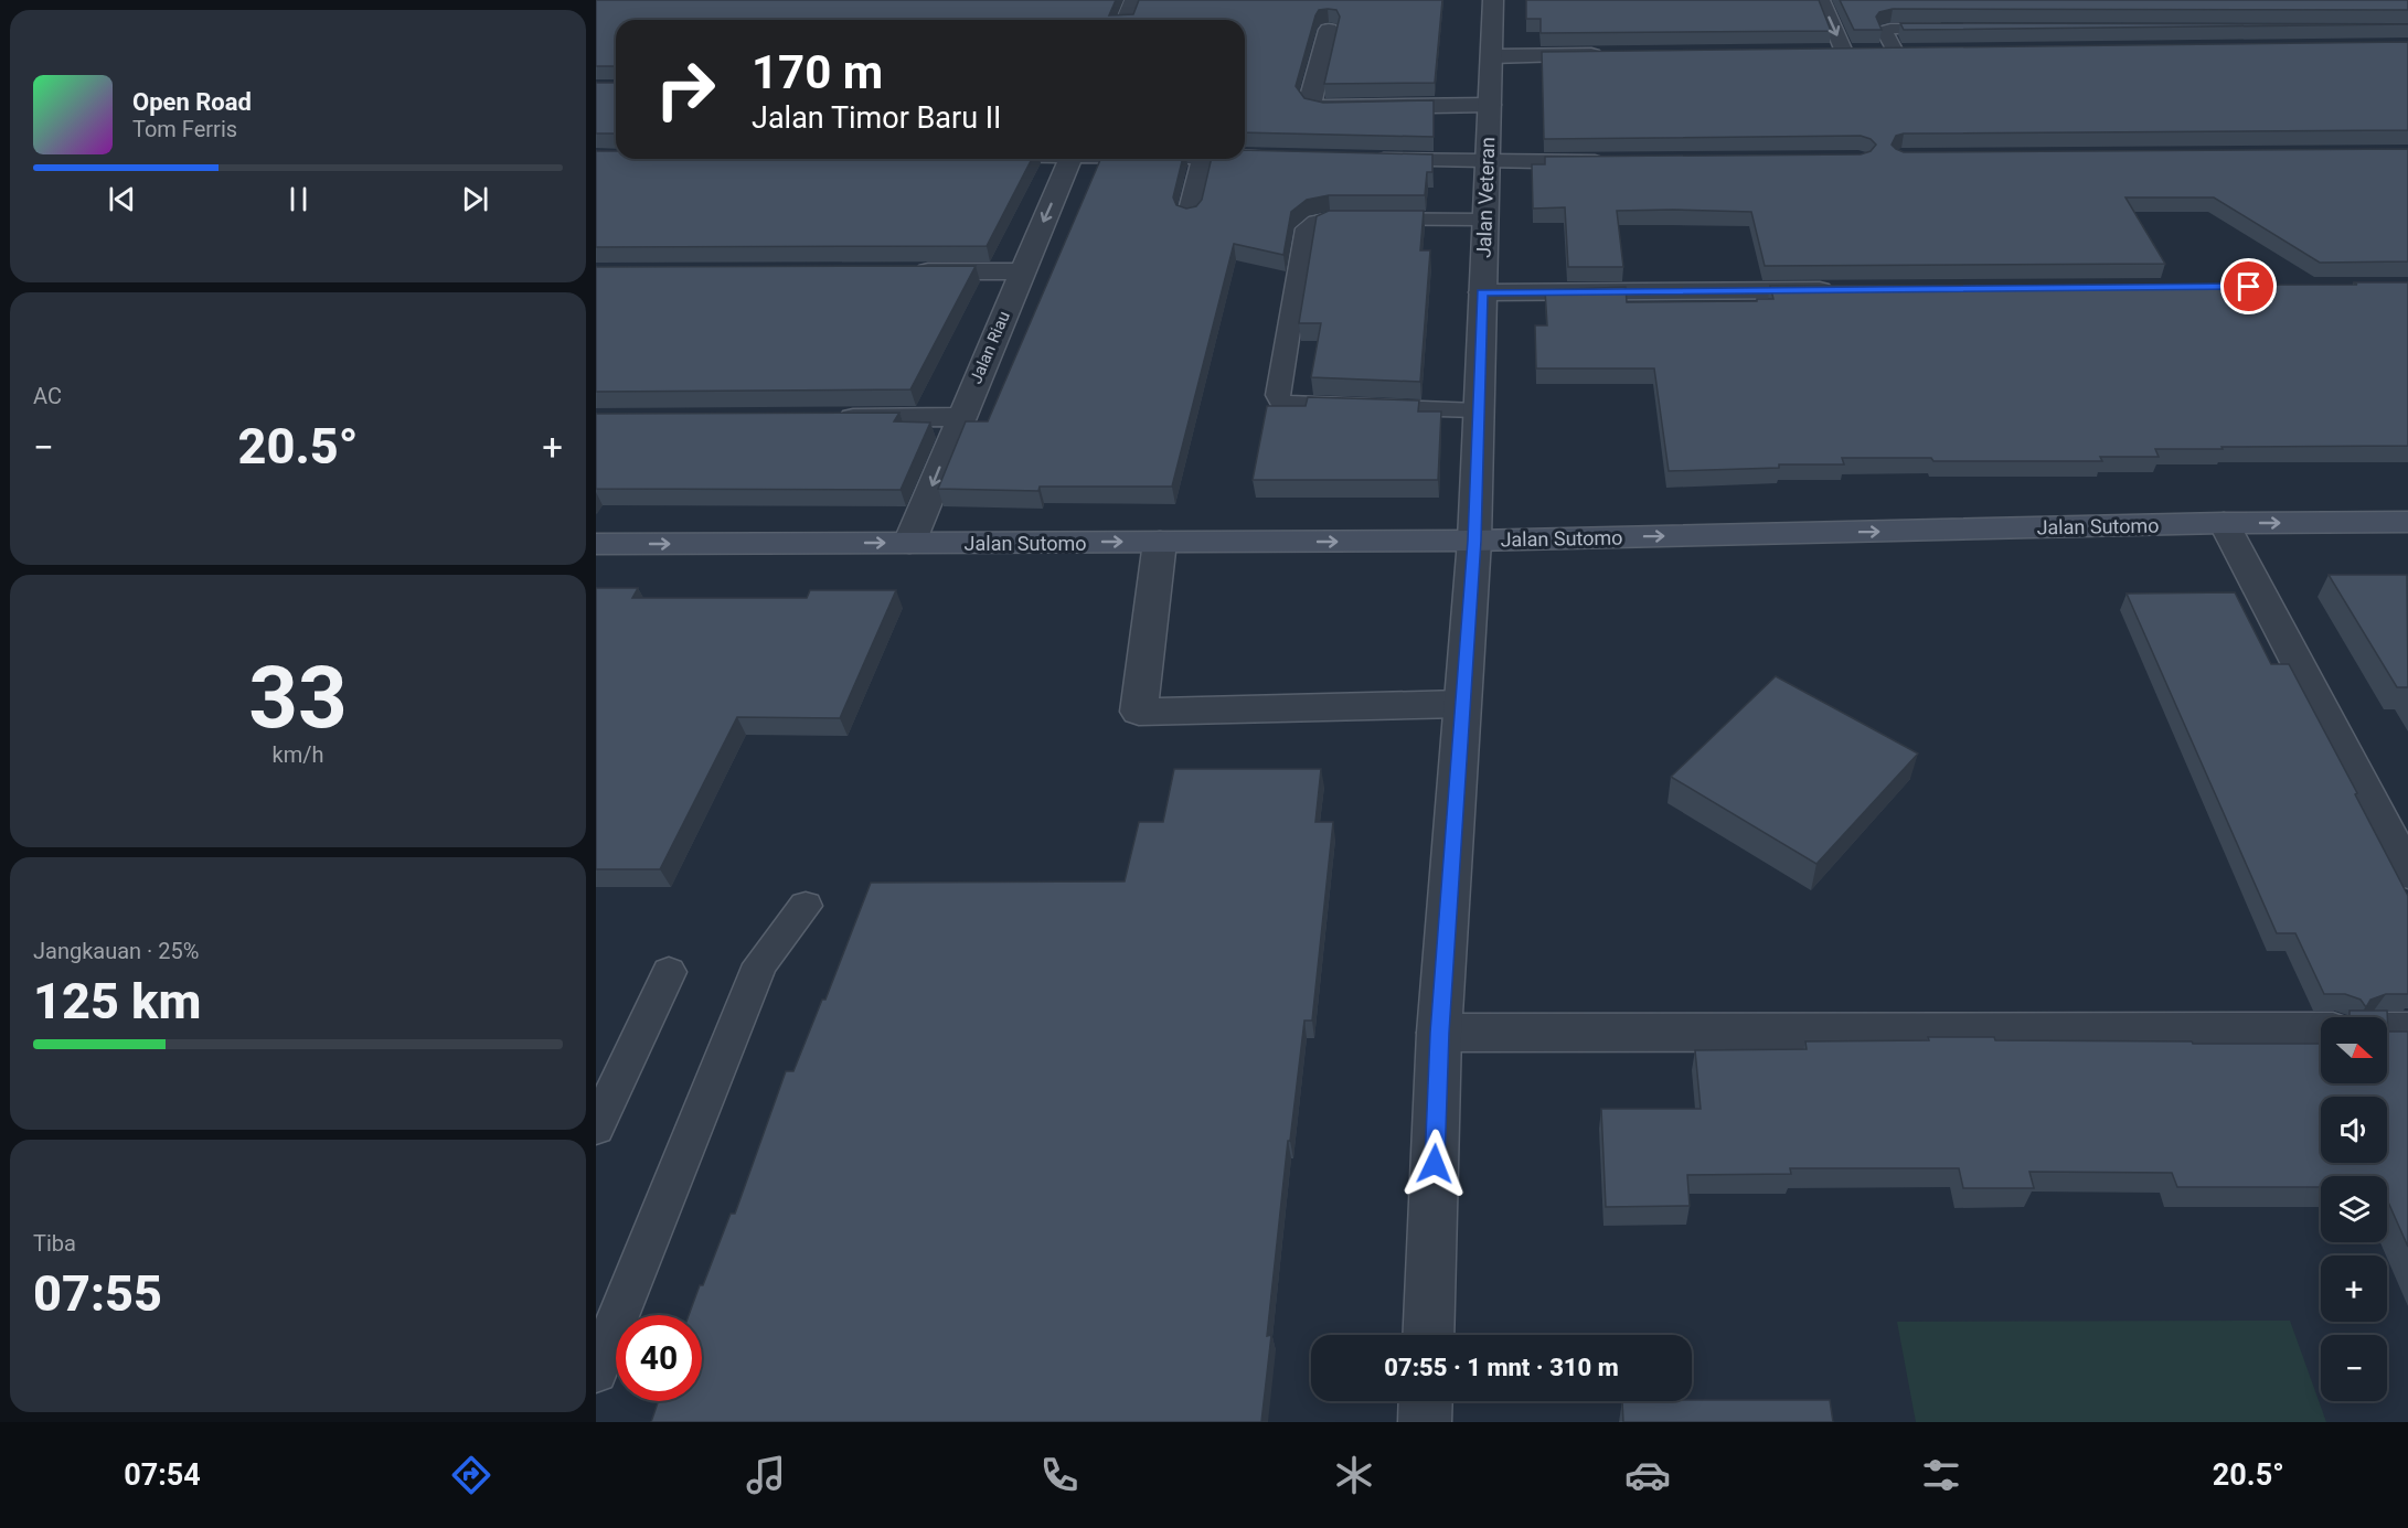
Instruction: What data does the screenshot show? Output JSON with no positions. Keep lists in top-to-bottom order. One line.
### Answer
{"streets":{"main road":["Jalan Sutomo"],"street":["Jalan Veteran","Jalan Riau"]},"crossings":[["Jalan Veteran","Jalan Sutomo"],["Jalan Riau","Jalan Sutomo"]],"one_way":["Jalan Riau","Jalan Sutomo"],"north":"right","page":{"turn":["170 m","Jalan Timor Baru II"],"song":["Open Road","Tom Ferris"],"tile":["AC",["33","km/h"],["Jangkauan · 25%","125 km"],["Tiba","07:55"]],"heat":["−","20.5°","+"],"map_buttons":["+","−"],"limit":"40","trip":"07:55 · 1 mnt · 310 m","tabs":["07:54","20.5°"]}}
